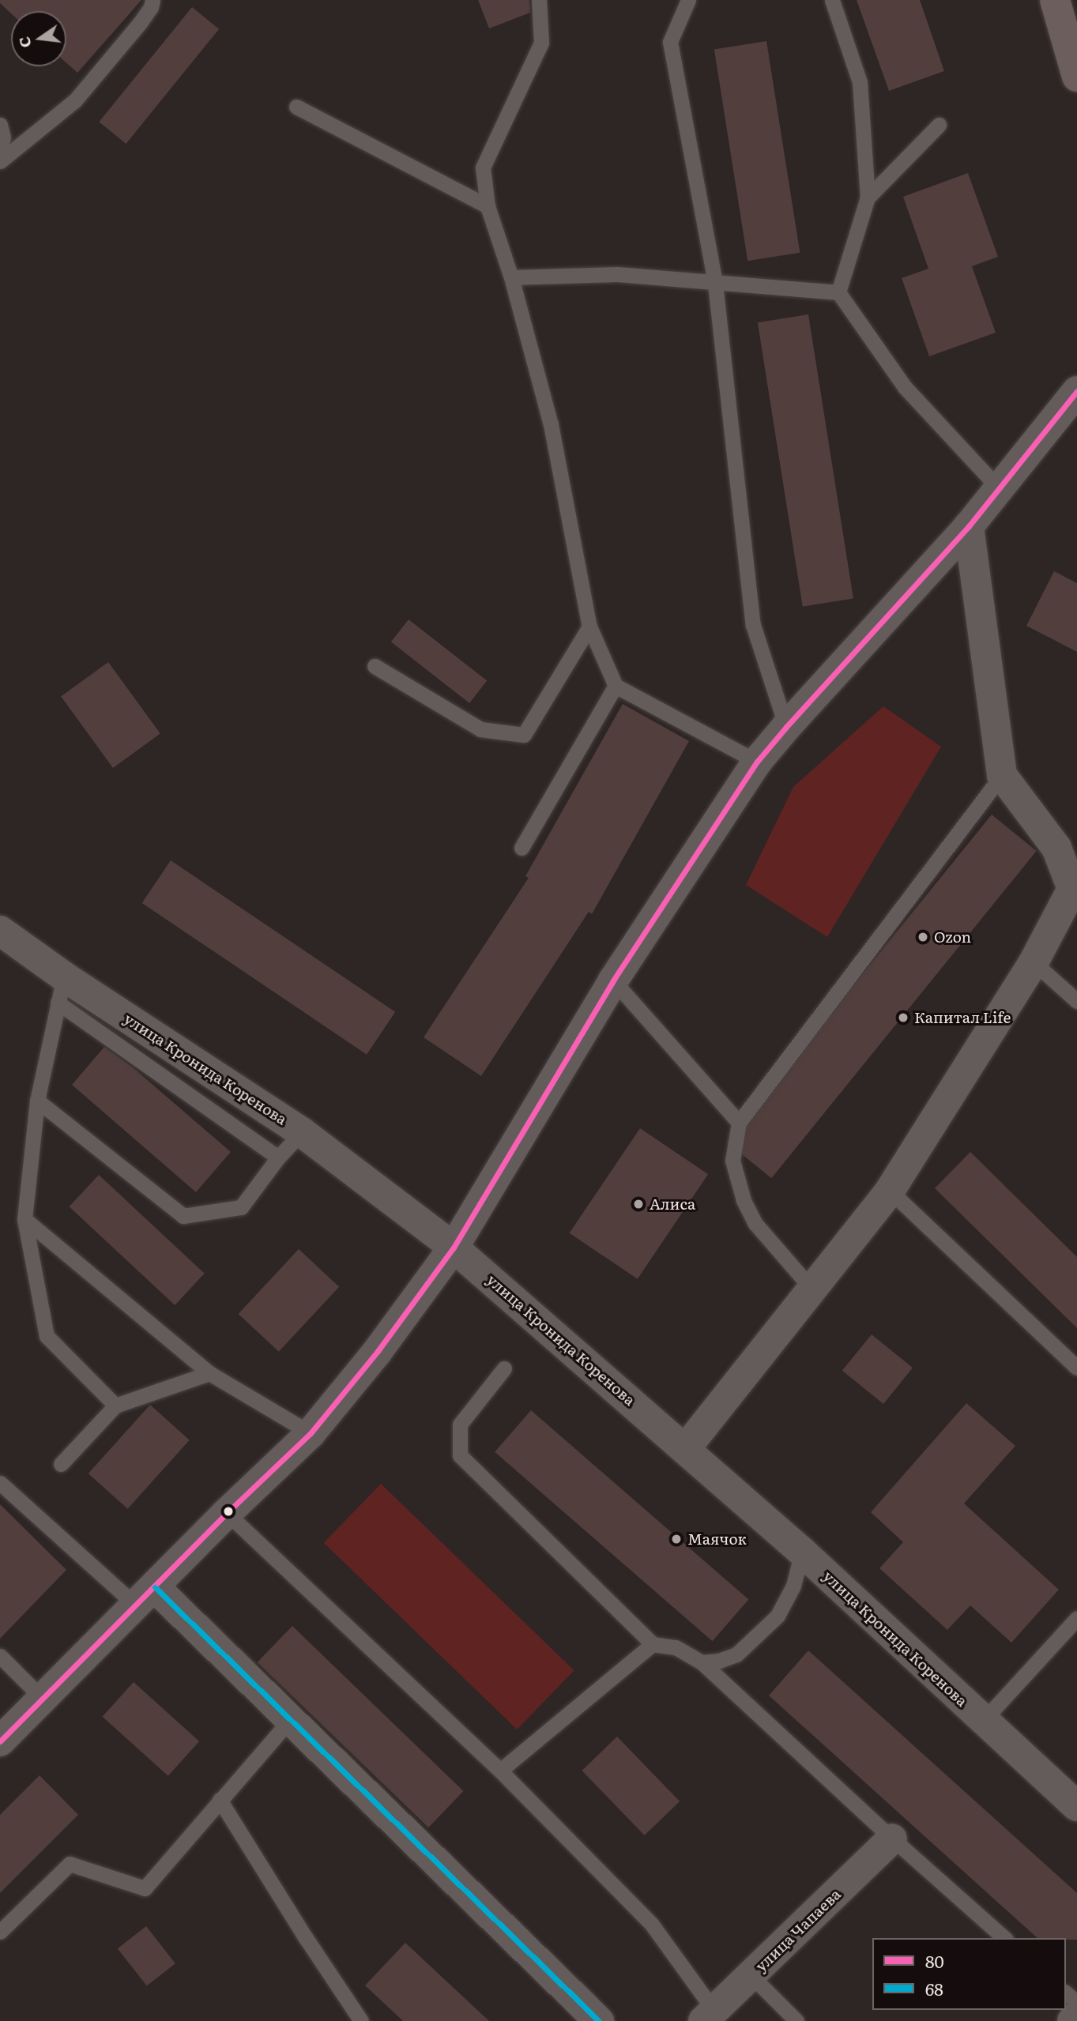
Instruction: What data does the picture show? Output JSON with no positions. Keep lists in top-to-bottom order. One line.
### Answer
{"streets":{"street":["улица Кронида Коренова","улица Чапаева"]},"places":["Ozon","Капитал Life","Алиса","Маячок"],"lines":["transit line 80","transit line 68"],"legend":["80","68"],"north":"left"}
